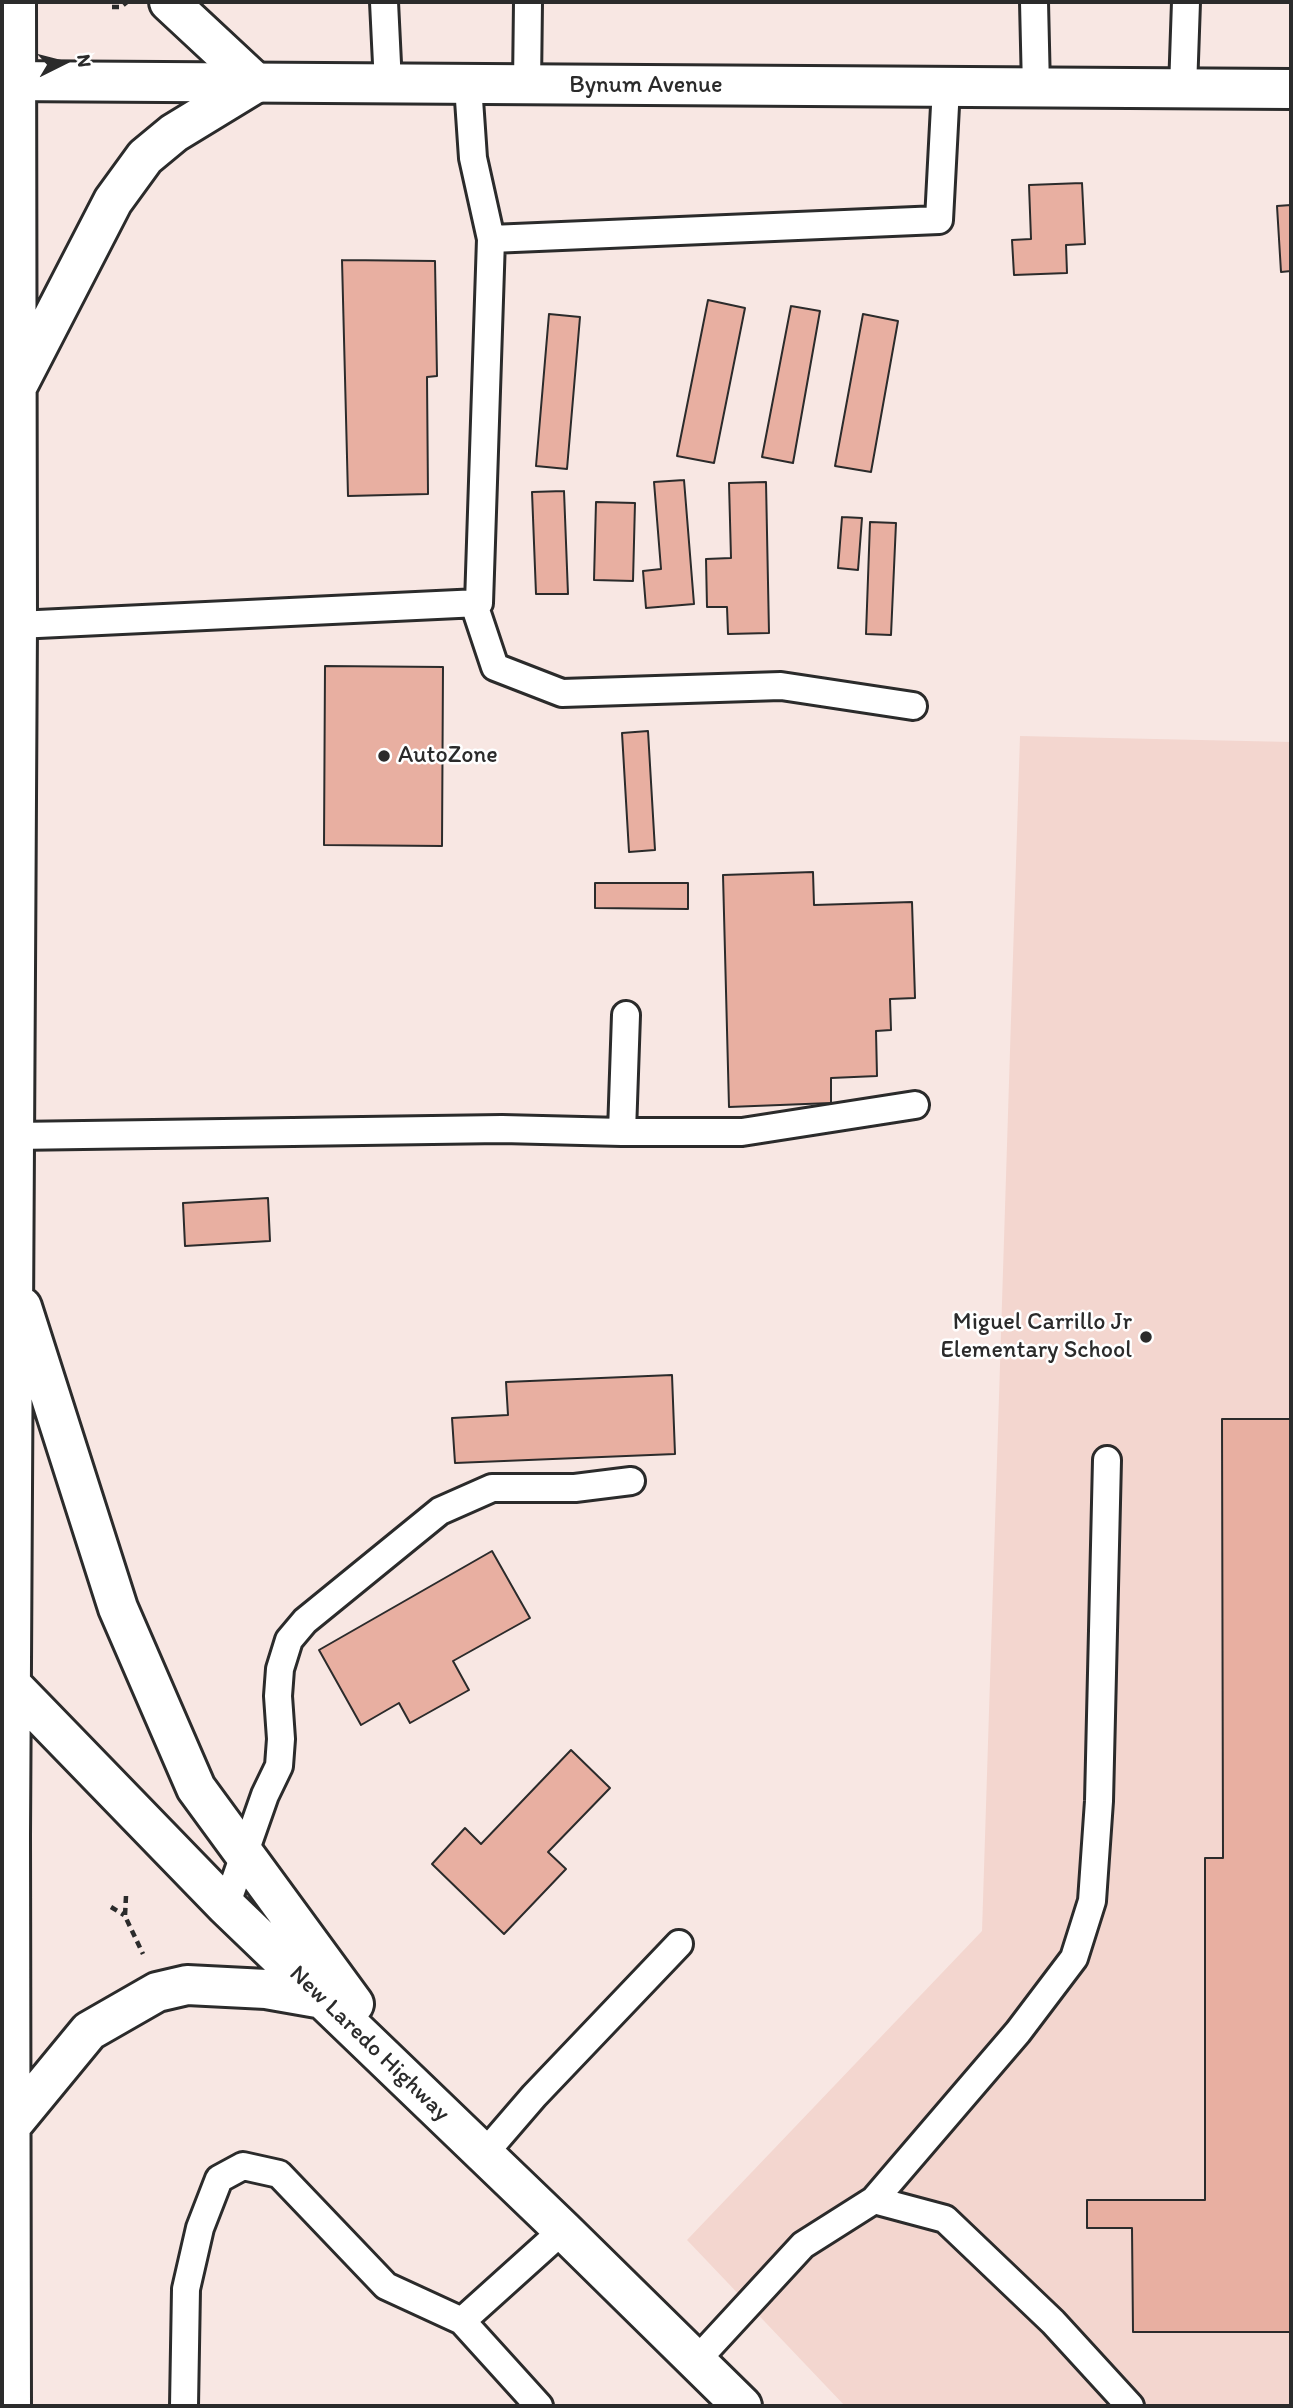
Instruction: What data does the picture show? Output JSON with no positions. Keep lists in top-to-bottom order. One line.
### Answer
{"streets":{"main road":["Bynum Avenue","New Laredo Highway"]},"places":["AutoZone","Miguel Carrillo Jr Elementary School"],"north":"right"}
